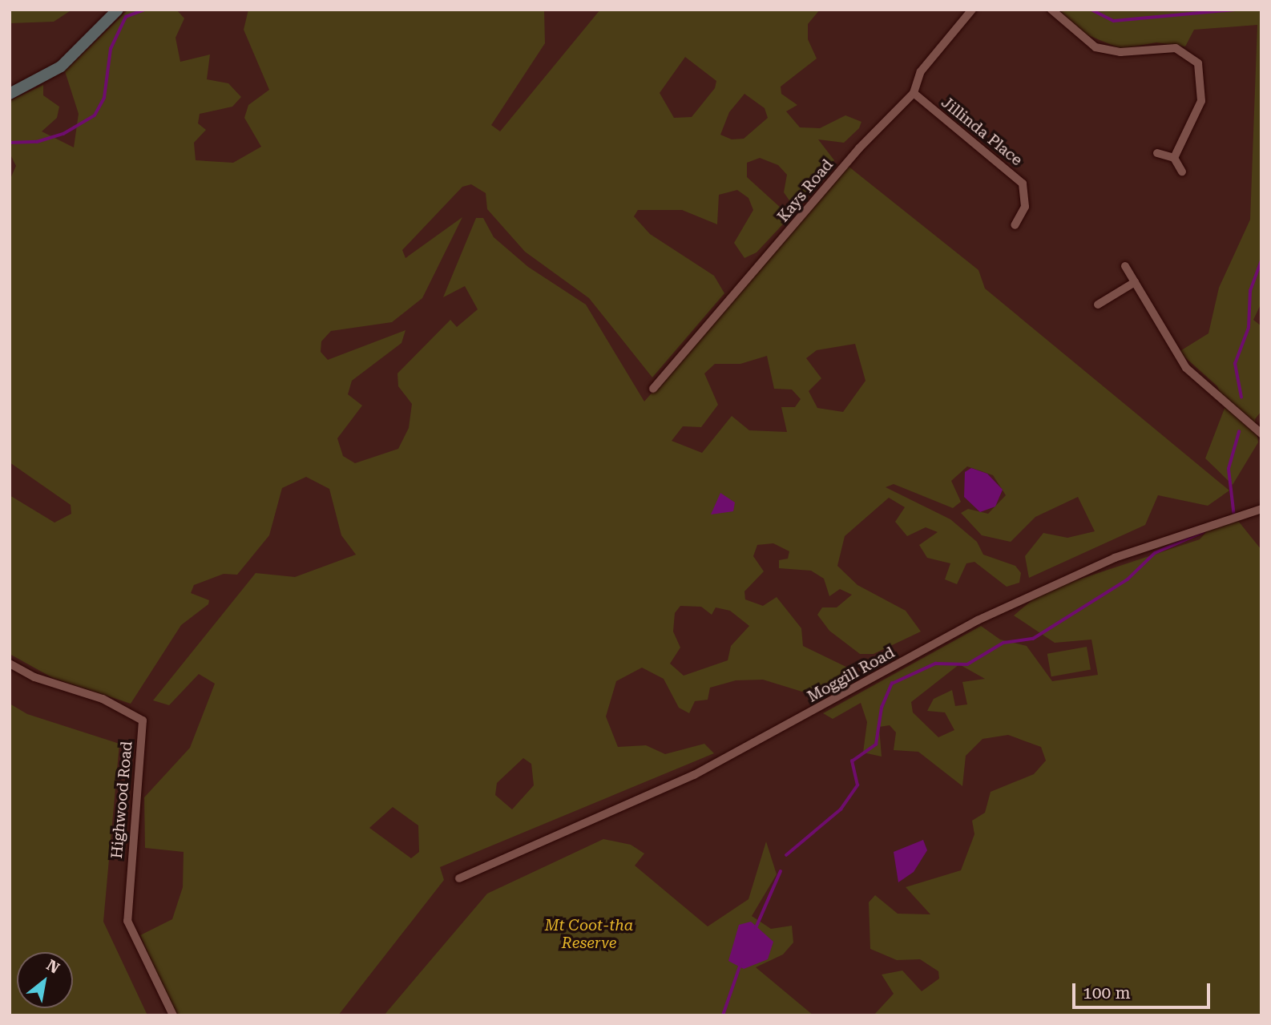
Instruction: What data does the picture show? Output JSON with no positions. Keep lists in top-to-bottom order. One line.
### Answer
{"streets":{"street":["Jillinda Place","Kays Road","Moggill Road","Highwood Road"]},"crossings":[["Jillinda Place","Kays Road"]],"parks":["Mt Coot-tha Reserve"],"scale_bar":"100 m","north":"top right"}
